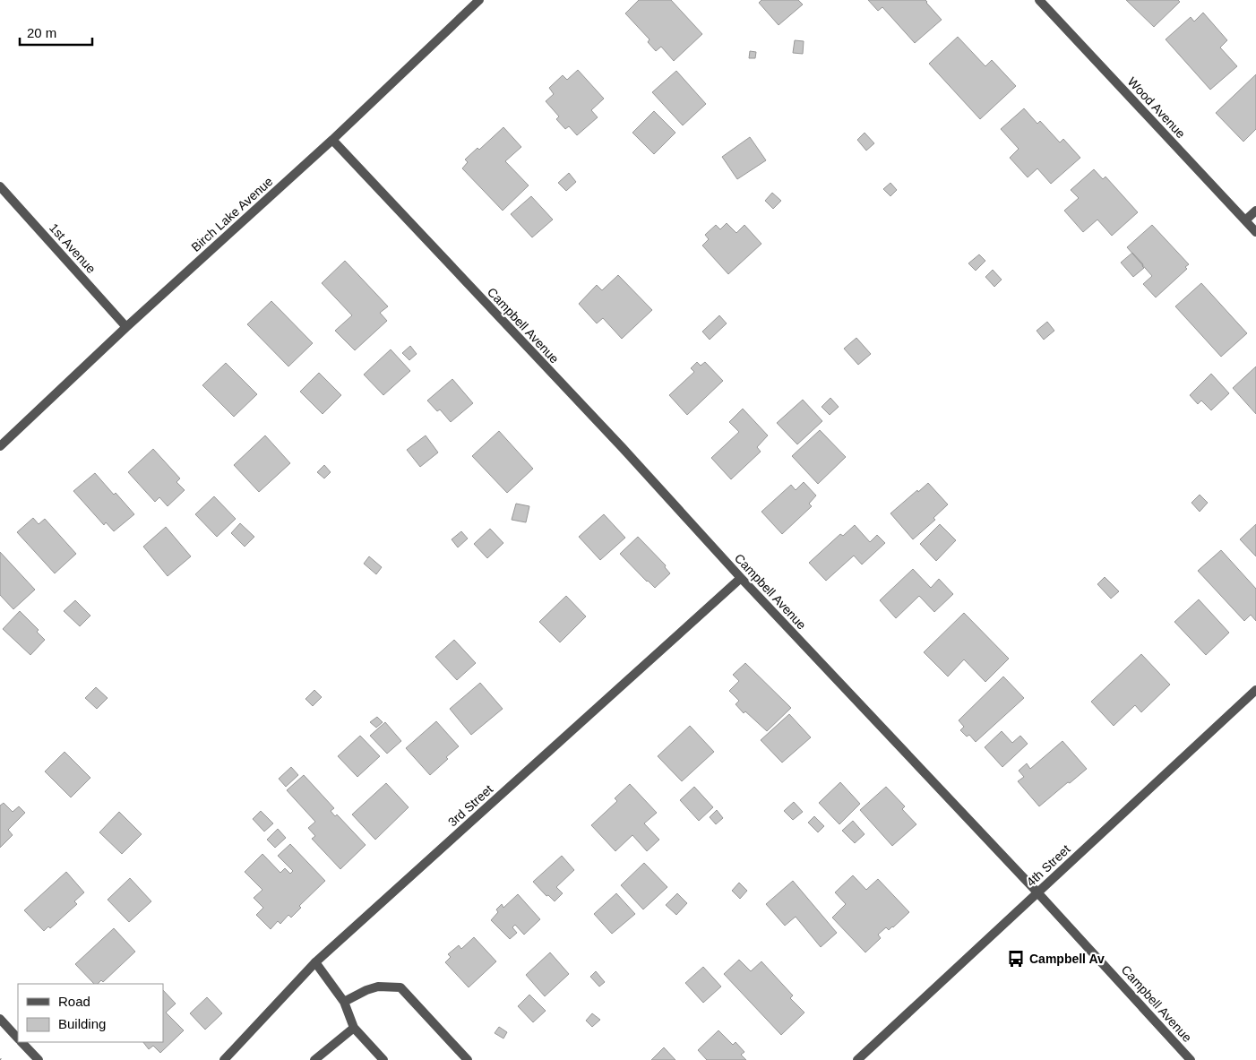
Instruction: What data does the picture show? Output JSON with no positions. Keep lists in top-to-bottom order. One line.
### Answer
{"streets":{"street":["Wood Avenue","Birch Lake Avenue","1st Avenue","Campbell Avenue","3rd Street","4th Street"]},"crossings":[["Birch Lake Avenue","1st Avenue"],["Birch Lake Avenue","Campbell Avenue"],["Campbell Avenue","3rd Street"],["Campbell Avenue","4th Street"]],"places":{"bus stop":["Campbell Av"]},"legend":["Road","Building"],"scale_bar":"20 m"}
